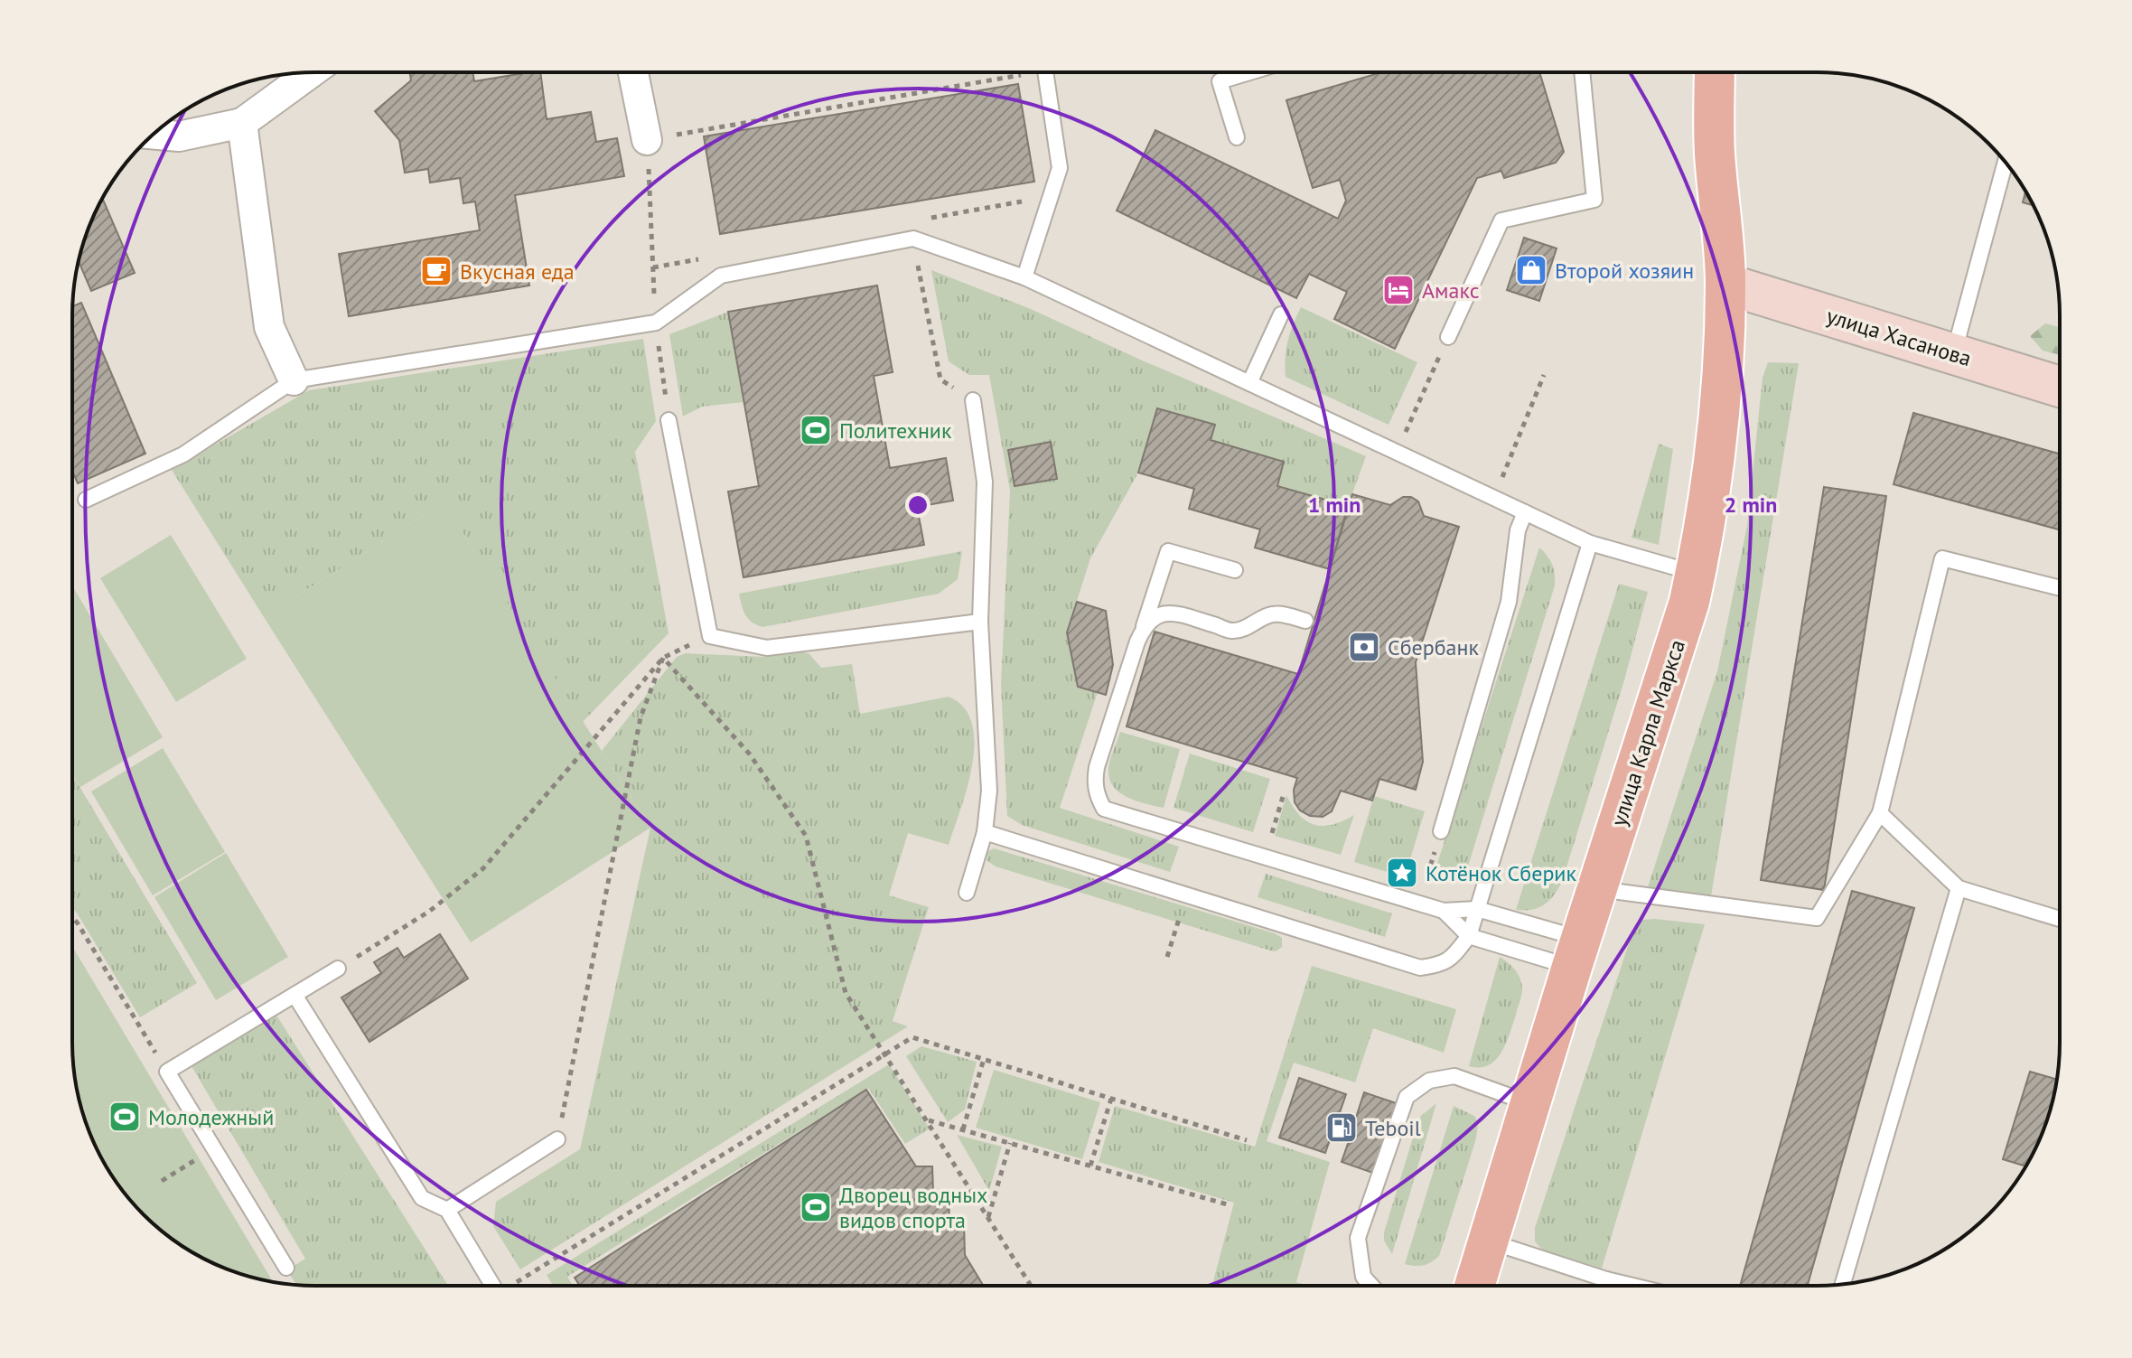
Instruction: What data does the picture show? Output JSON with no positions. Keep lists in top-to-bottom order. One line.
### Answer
{"streets":{"main road":["улица Карла Маркса"],"street":["улица Хасанова"]},"crossings":[["улица Хасанова","улица Карла Маркса"]],"places":{"shop":["Второй хозяин"],"cafe":["Вкусная еда"],"hotel":["Амакс"],"sports":["Политехник","Молодежный","Дворец водных видов спорта"],"bank":["Сбербанк"],"place":["Котёнок Сберик"],"fuel station":["Teboil"]},"rings":["1 min","2 min"]}
